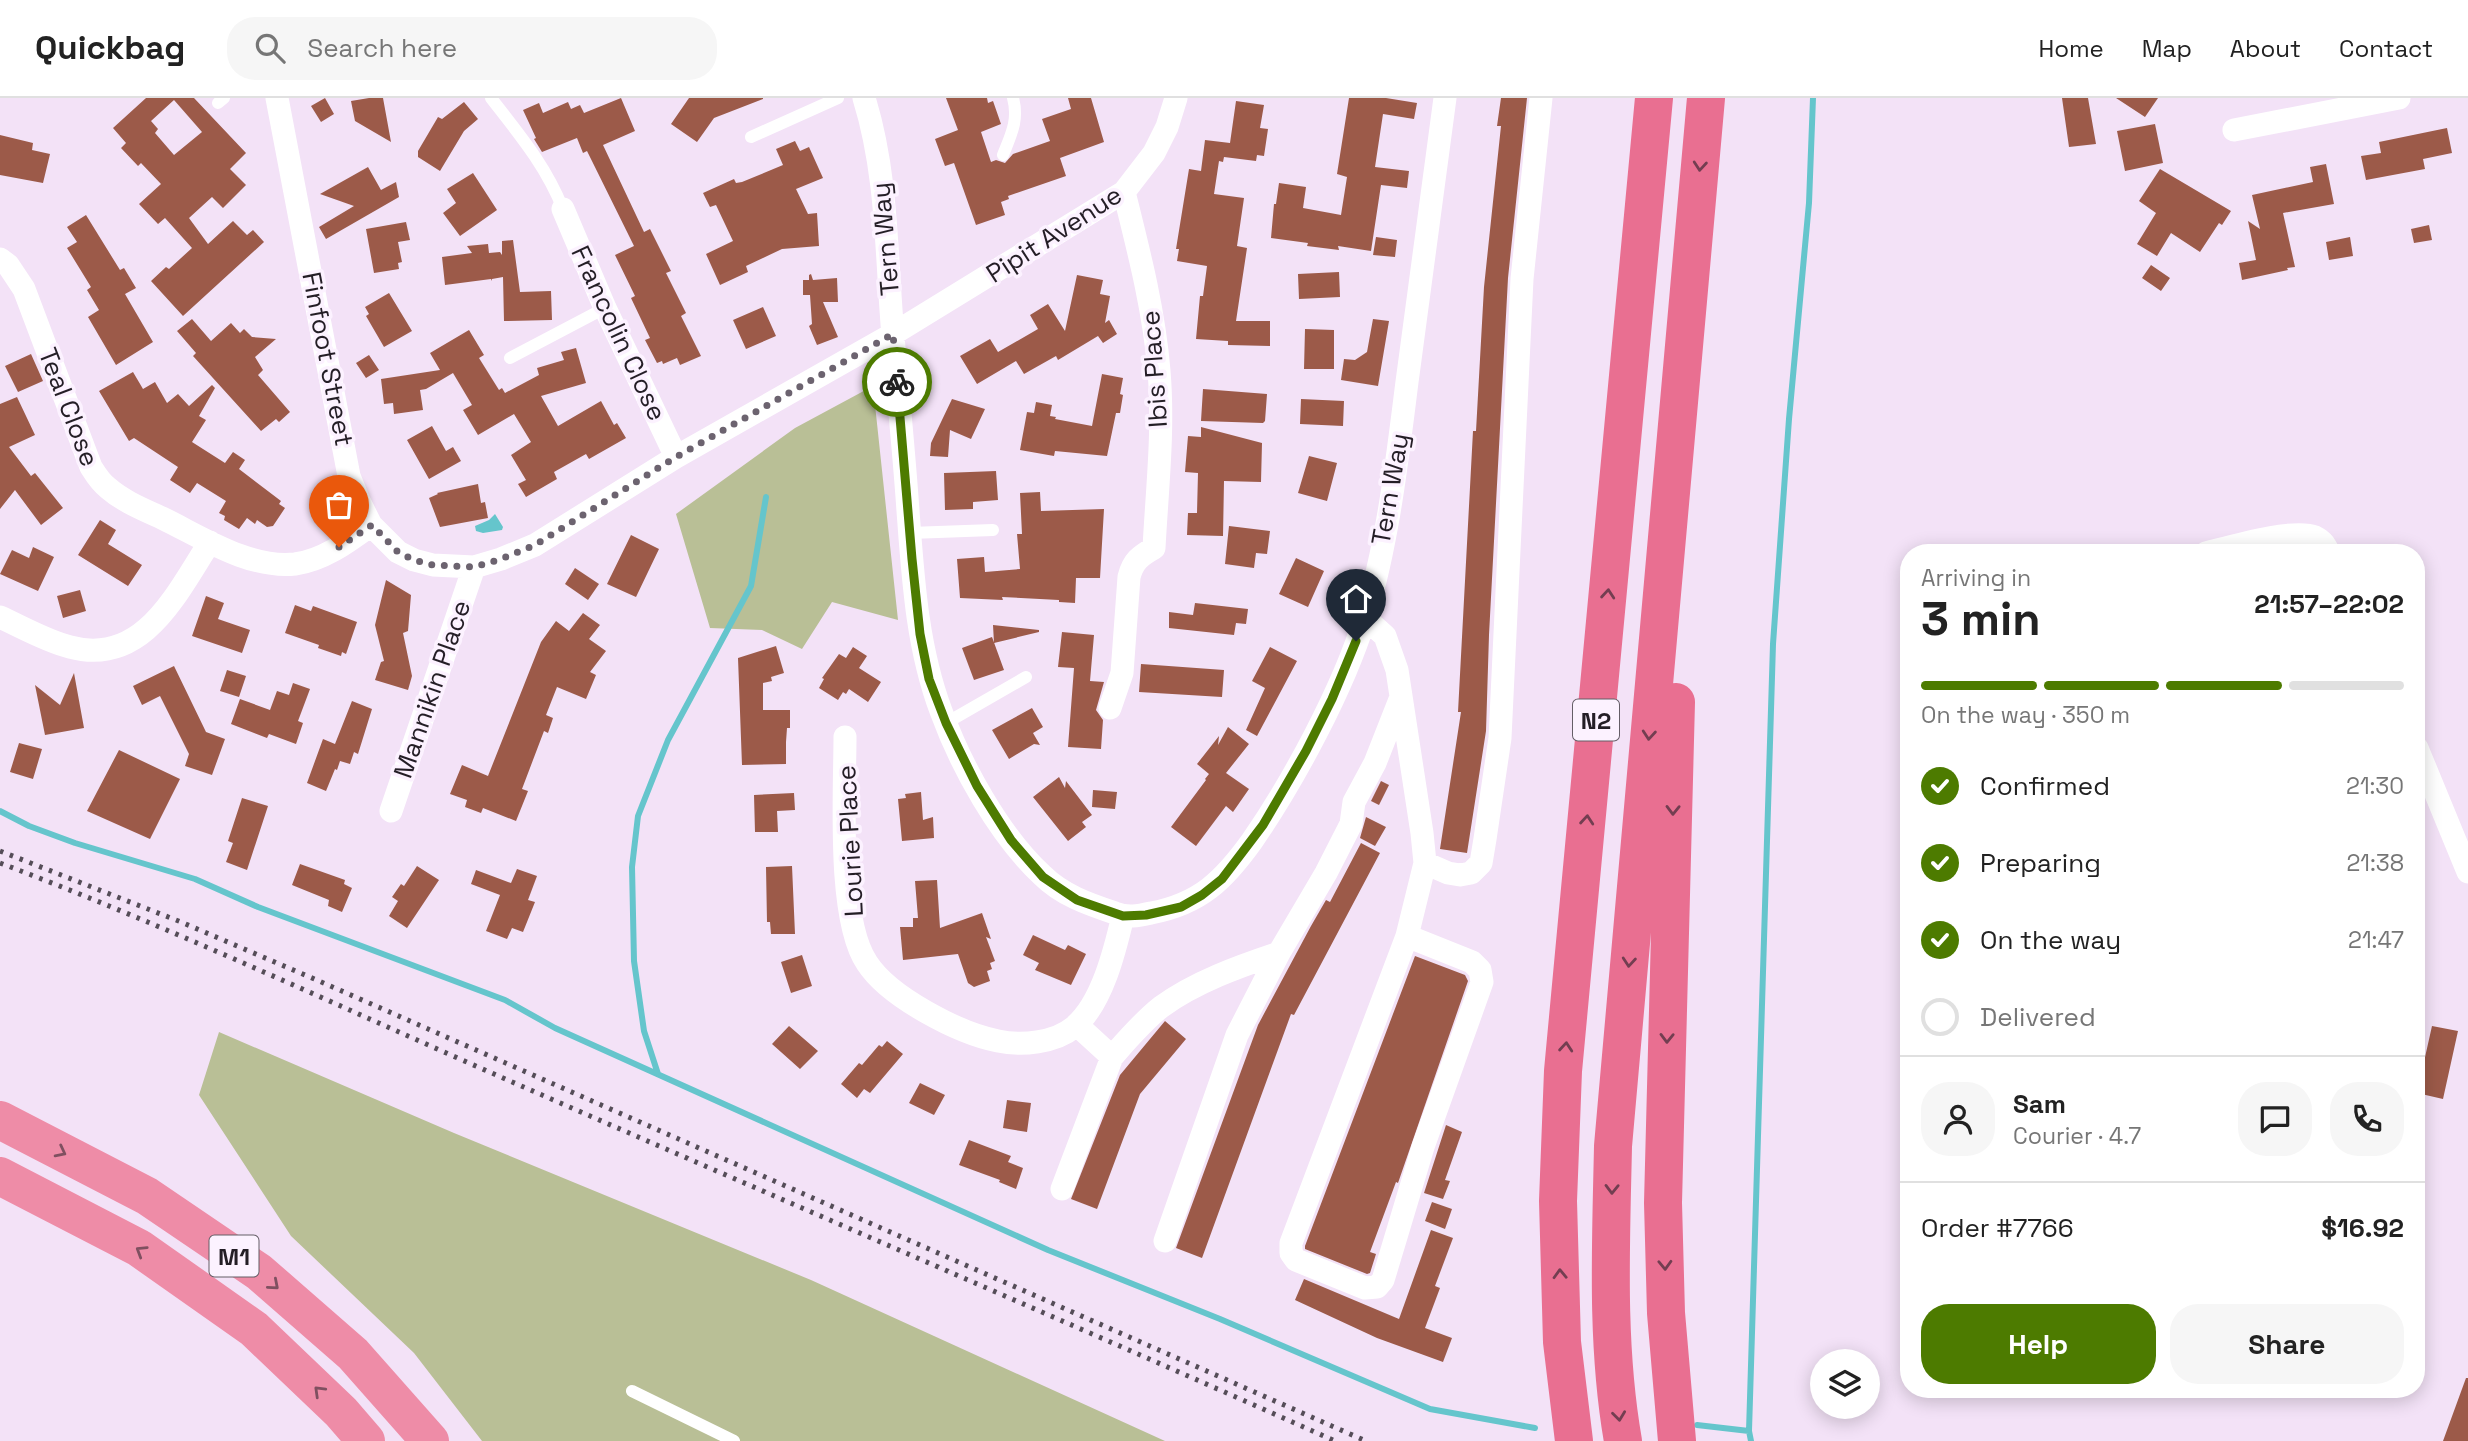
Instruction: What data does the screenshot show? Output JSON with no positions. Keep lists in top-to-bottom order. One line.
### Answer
{"streets":{"highway":["N2","M1"],"street":["Pipit Avenue","Tern Way","Francolin Close","Finfoot Street","Ibis Place","Teal Close","Mannikin Place","Lourie Place"]},"crossings":[["Pipit Avenue","Tern Way"],["Pipit Avenue","Finfoot Street"],["Pipit Avenue","Ibis Place"],["Tern Way","Finfoot Street"],["Francolin Close","Finfoot Street"],["Finfoot Street","Teal Close"],["Finfoot Street","Mannikin Place"]],"page":{"header":"Quickbag","search":"Search here","nav":["Home","Map","About","Contact"],"heading":["3 min","Arriving in","21:57–22:02"],"panel":["Sam","Courier · 4.7","Order #7766","$16.92"],"bar":"On the way · 350 m","list":[["Confirmed","21:30"],["Preparing","21:38"],["On the way","21:47"],"Delivered"],"buttons":["Help","Share"]}}
